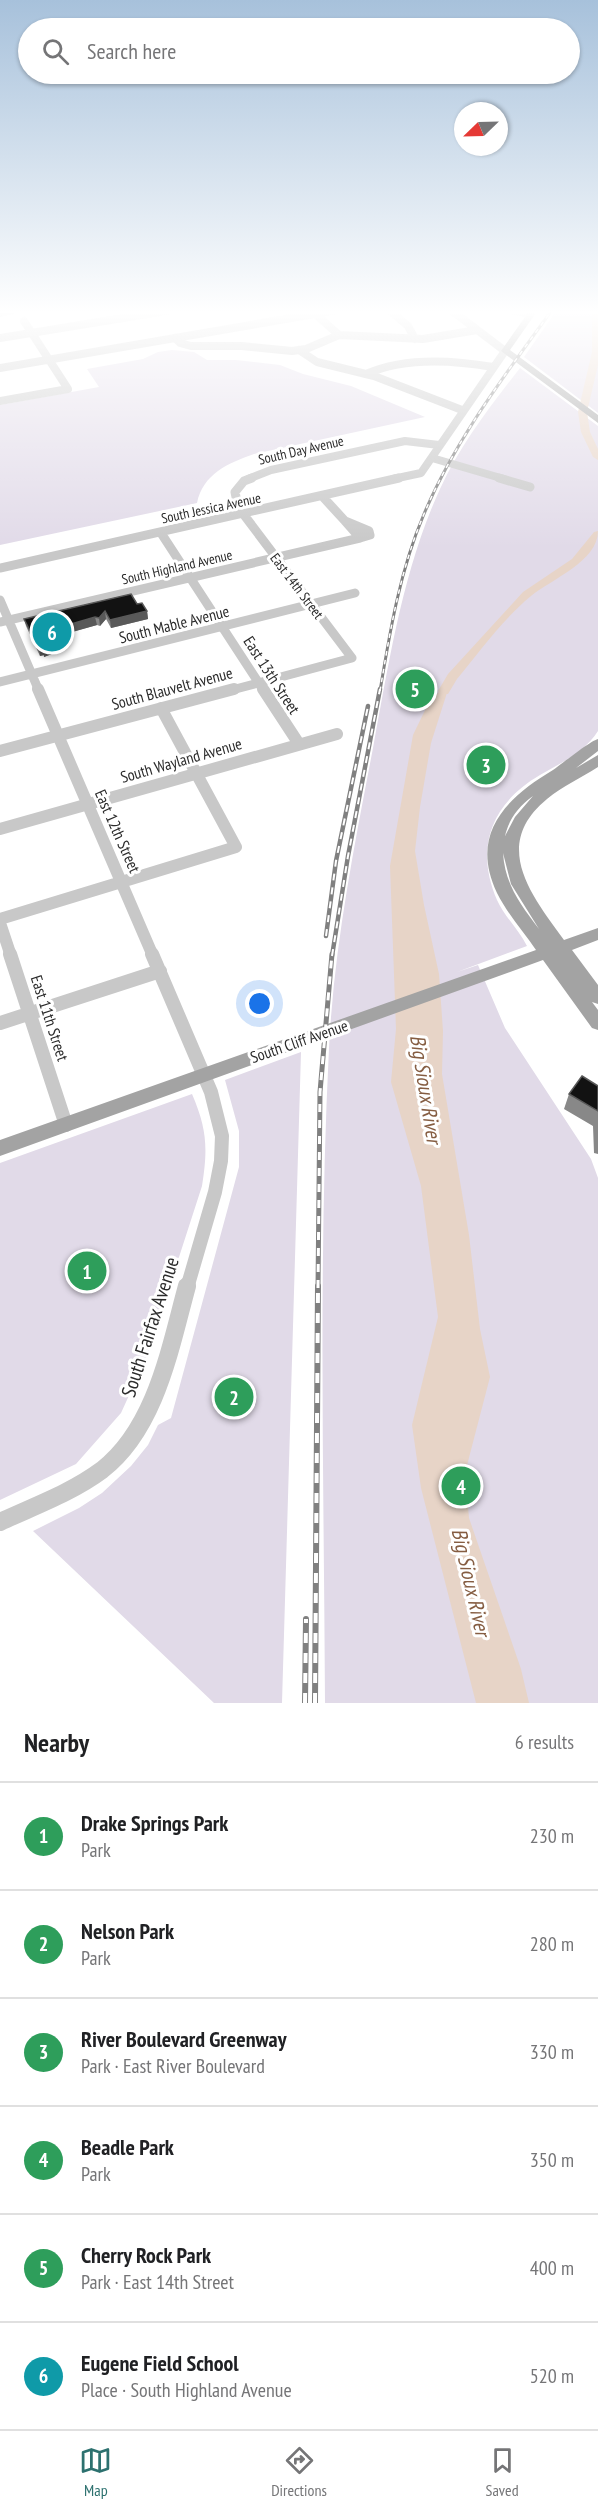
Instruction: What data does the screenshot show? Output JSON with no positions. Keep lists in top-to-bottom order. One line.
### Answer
{"streets":{"main road":["South Cliff Avenue"],"street":["South Day Avenue","South Jessica Avenue","South Highland Avenue","East 14th Street","South Mable Avenue","East 13th Street","South Blauvelt Avenue","South Wayland Avenue","East 12th Street","East 11th Street","South Fairfax Avenue"]},"crossings":[["South Day Avenue","South Jessica Avenue"],["South Day Avenue","East 14th Street"],["South Jessica Avenue","South Highland Avenue"],["South Jessica Avenue","East 14th Street"],["South Jessica Avenue","East 13th Street"],["South Highland Avenue","East 14th Street"],["South Highland Avenue","East 13th Street"],["South Highland Avenue","East 12th Street"],["East 14th Street","South Mable Avenue"],["East 14th Street","South Blauvelt Avenue"],["South Mable Avenue","East 13th Street"],["South Mable Avenue","East 12th Street"],["East 13th Street","South Blauvelt Avenue"],["East 13th Street","South Wayland Avenue"],["South Blauvelt Avenue","East 12th Street"],["South Wayland Avenue","East 12th Street"],["East 12th Street","South Cliff Avenue"],["East 12th Street","South Fairfax Avenue"],["East 11th Street","South Cliff Avenue"],["South Cliff Avenue","South Fairfax Avenue"]],"water":["Big Sioux River"],"north":"bottom left","page":{"search":"Search here","pins":["6","5","3","1","2","4"],"heading":["Nearby","6 results"],"list":[{"mark":"1","name":"Drake Springs Park","note":"Park","value":"230 m"},{"mark":"2","name":"Nelson Park","note":"Park","value":"280 m"},{"mark":"3","name":"River Boulevard Greenway","note":"Park · East River Boulevard","value":"330 m"},{"mark":"4","name":"Beadle Park","note":"Park","value":"350 m"},{"mark":"5","name":"Cherry Rock Park","note":"Park · East 14th Street","value":"400 m"},{"mark":"6","name":"Eugene Field School","note":"Place · South Highland Avenue","value":"520 m"}],"nav":["Map","Directions","Saved"]}}
